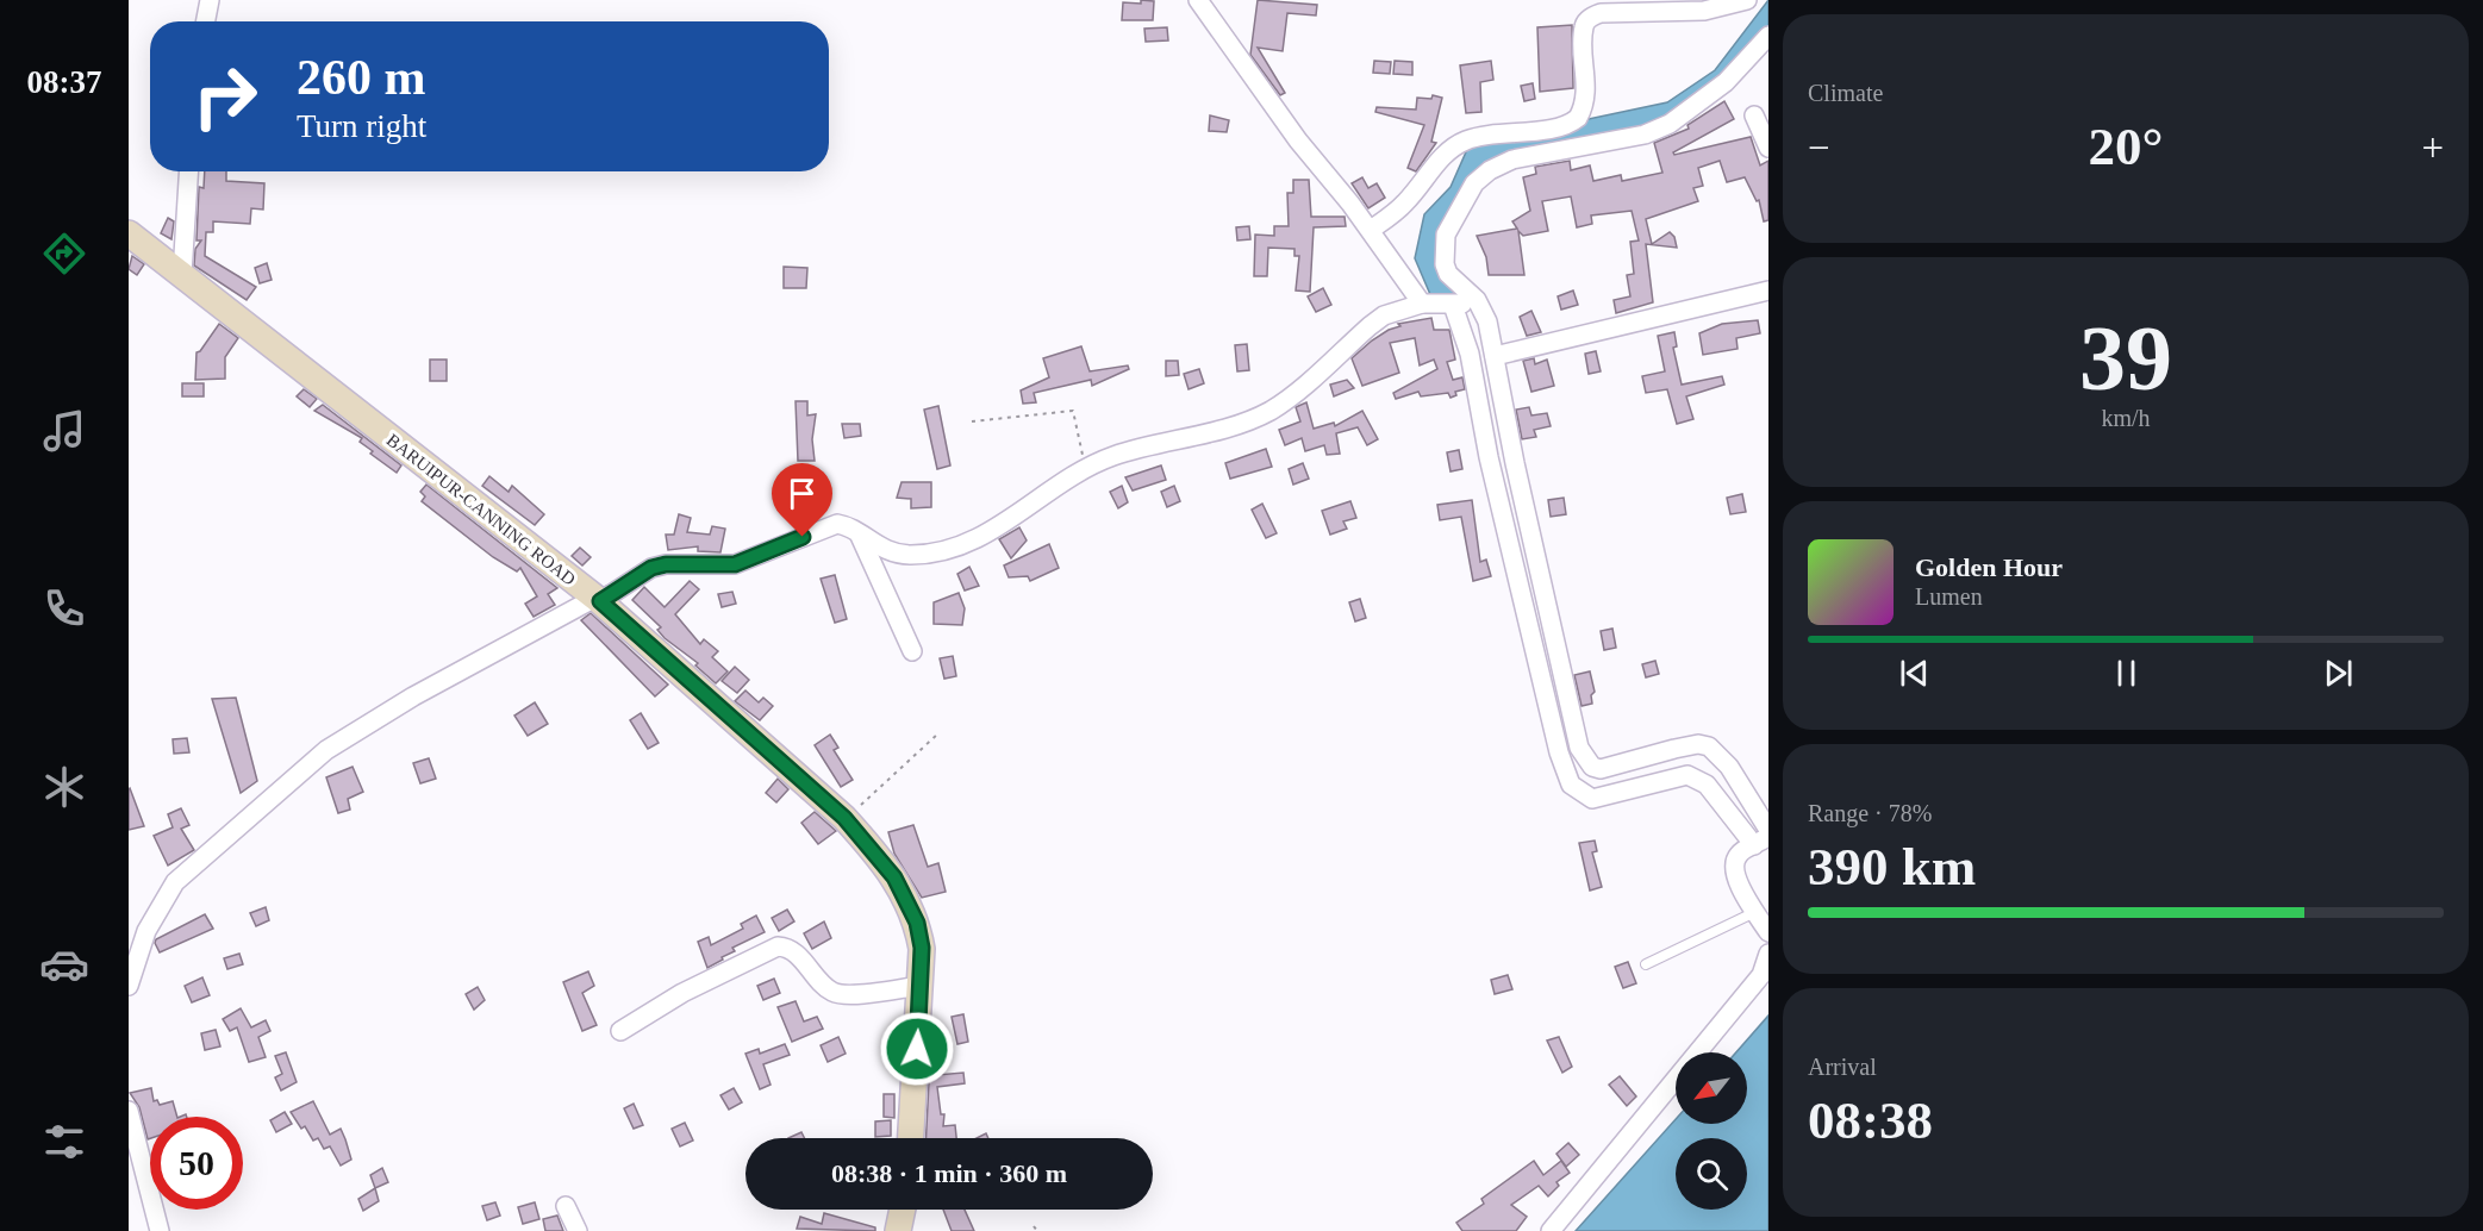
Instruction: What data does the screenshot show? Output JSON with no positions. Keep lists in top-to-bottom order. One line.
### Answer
{"streets":{"main road":["BARUIPUR-CANNING ROAD"]},"north":"bottom left","page":{"tabs":"08:37","tile":["Climate",["39","km/h"],["Range · 78%","390 km"],["Arrival","08:38"]],"turn":["260 m","Turn right"],"heat":["−","20°","+"],"song":["Golden Hour","Lumen"],"limit":"50","trip":"08:38 · 1 min · 360 m"}}
